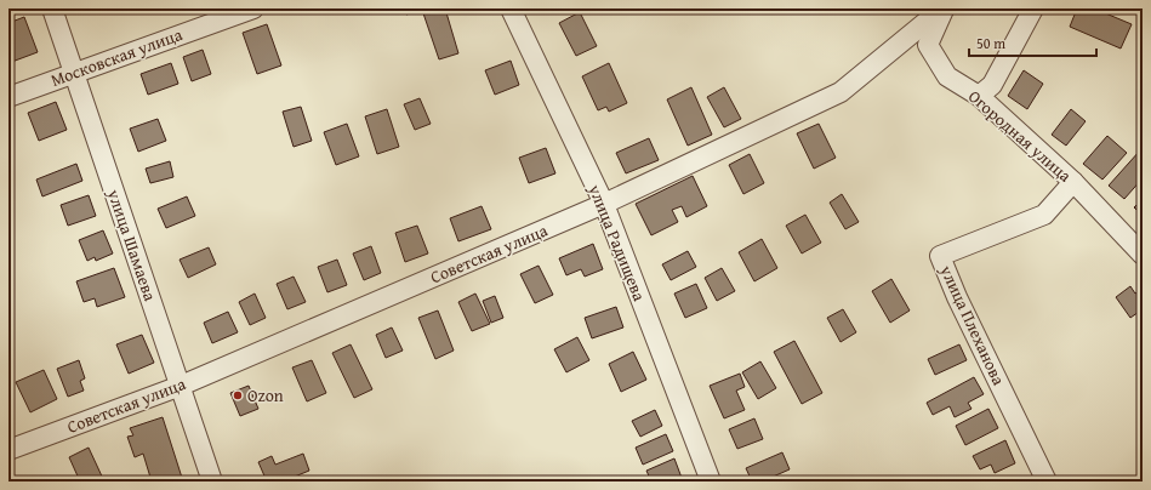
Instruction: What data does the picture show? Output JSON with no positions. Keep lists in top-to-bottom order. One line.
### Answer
{"streets":{"street":["Московская улица","Огородная улица","улица Радищева","улица Шамаева","Советская улица","улица Плеханова"]},"crossings":[["Московская улица","улица Шамаева"],["Огородная улица","Советская улица"],["Огородная улица","улица Плеханова"],["улица Радищева","Советская улица"],["улица Шамаева","Советская улица"]],"places":["Ozon"],"scale_bar":"50 m"}
